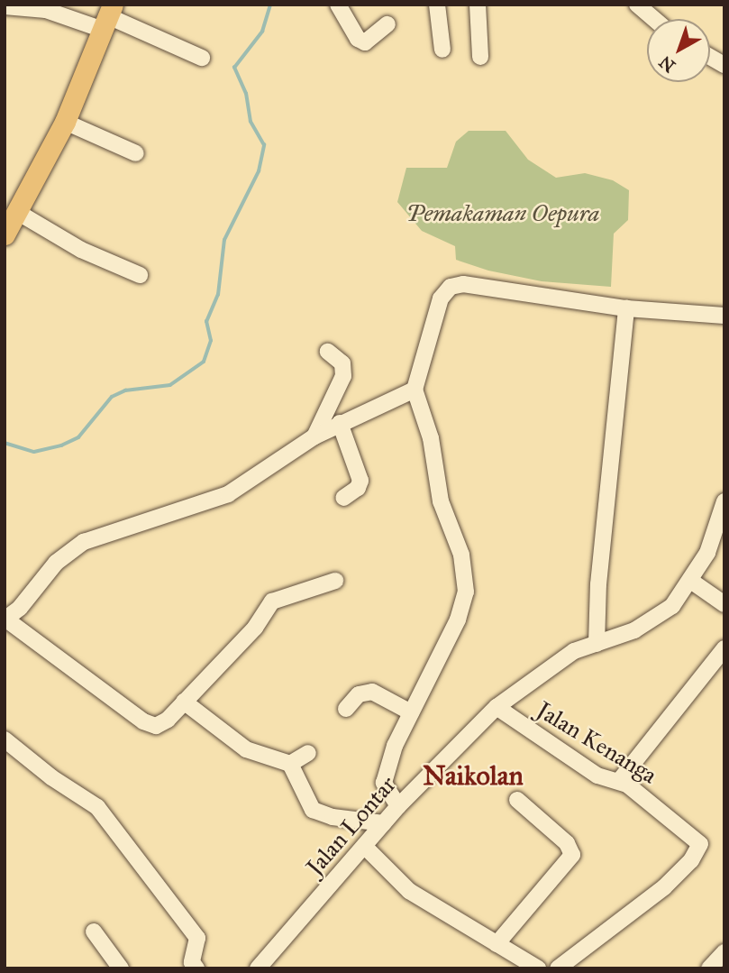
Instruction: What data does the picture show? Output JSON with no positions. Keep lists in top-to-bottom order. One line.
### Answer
{"streets":{"street":["Jalan Kenanga","Jalan Lontar"]},"crossings":[["Jalan Kenanga","Jalan Lontar"]],"districts":["Naikolan"],"parks":["Pemakaman Oepura"],"north":"bottom left"}
